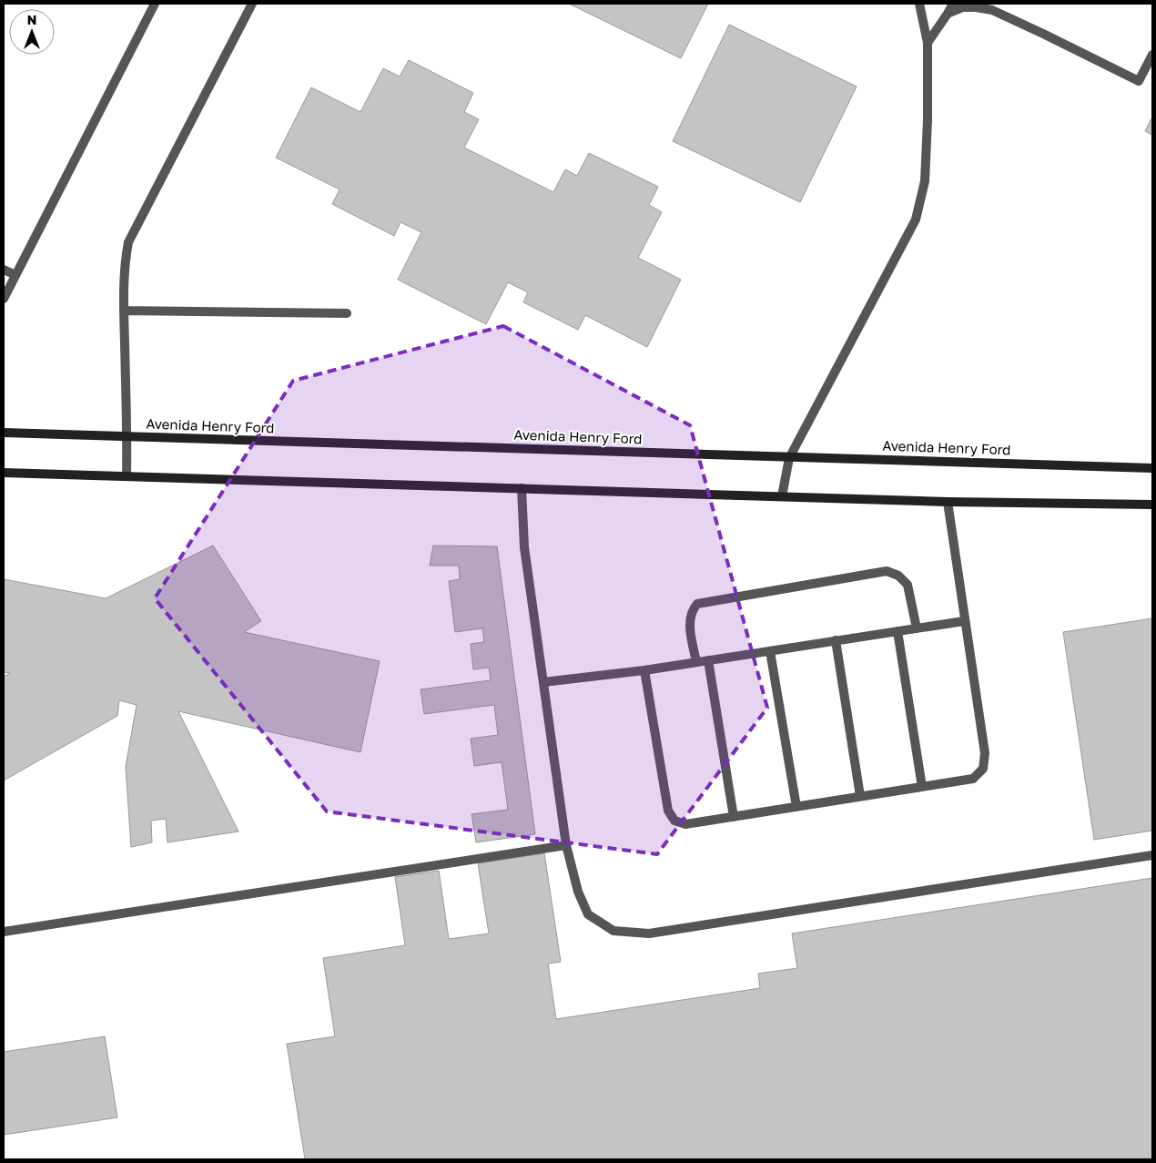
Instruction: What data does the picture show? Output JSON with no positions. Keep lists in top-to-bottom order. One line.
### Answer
{"streets":{"main road":["Avenida Henry Ford"]},"north":"top"}
